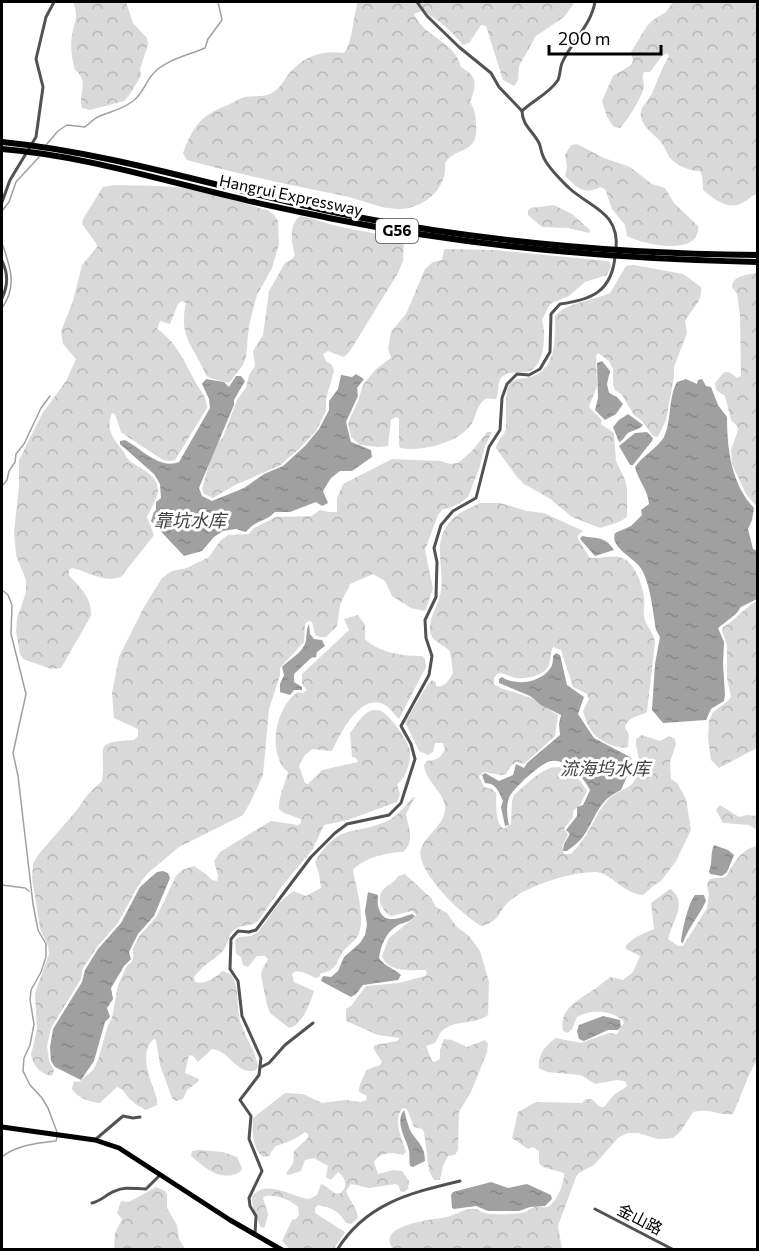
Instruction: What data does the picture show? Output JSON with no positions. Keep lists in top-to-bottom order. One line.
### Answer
{"streets":{"highway":["Hangrui Expressway","G56"],"street":["金山路"]},"water":["靠坑水库","流海坞水库"],"scale_bar":"200 m"}
